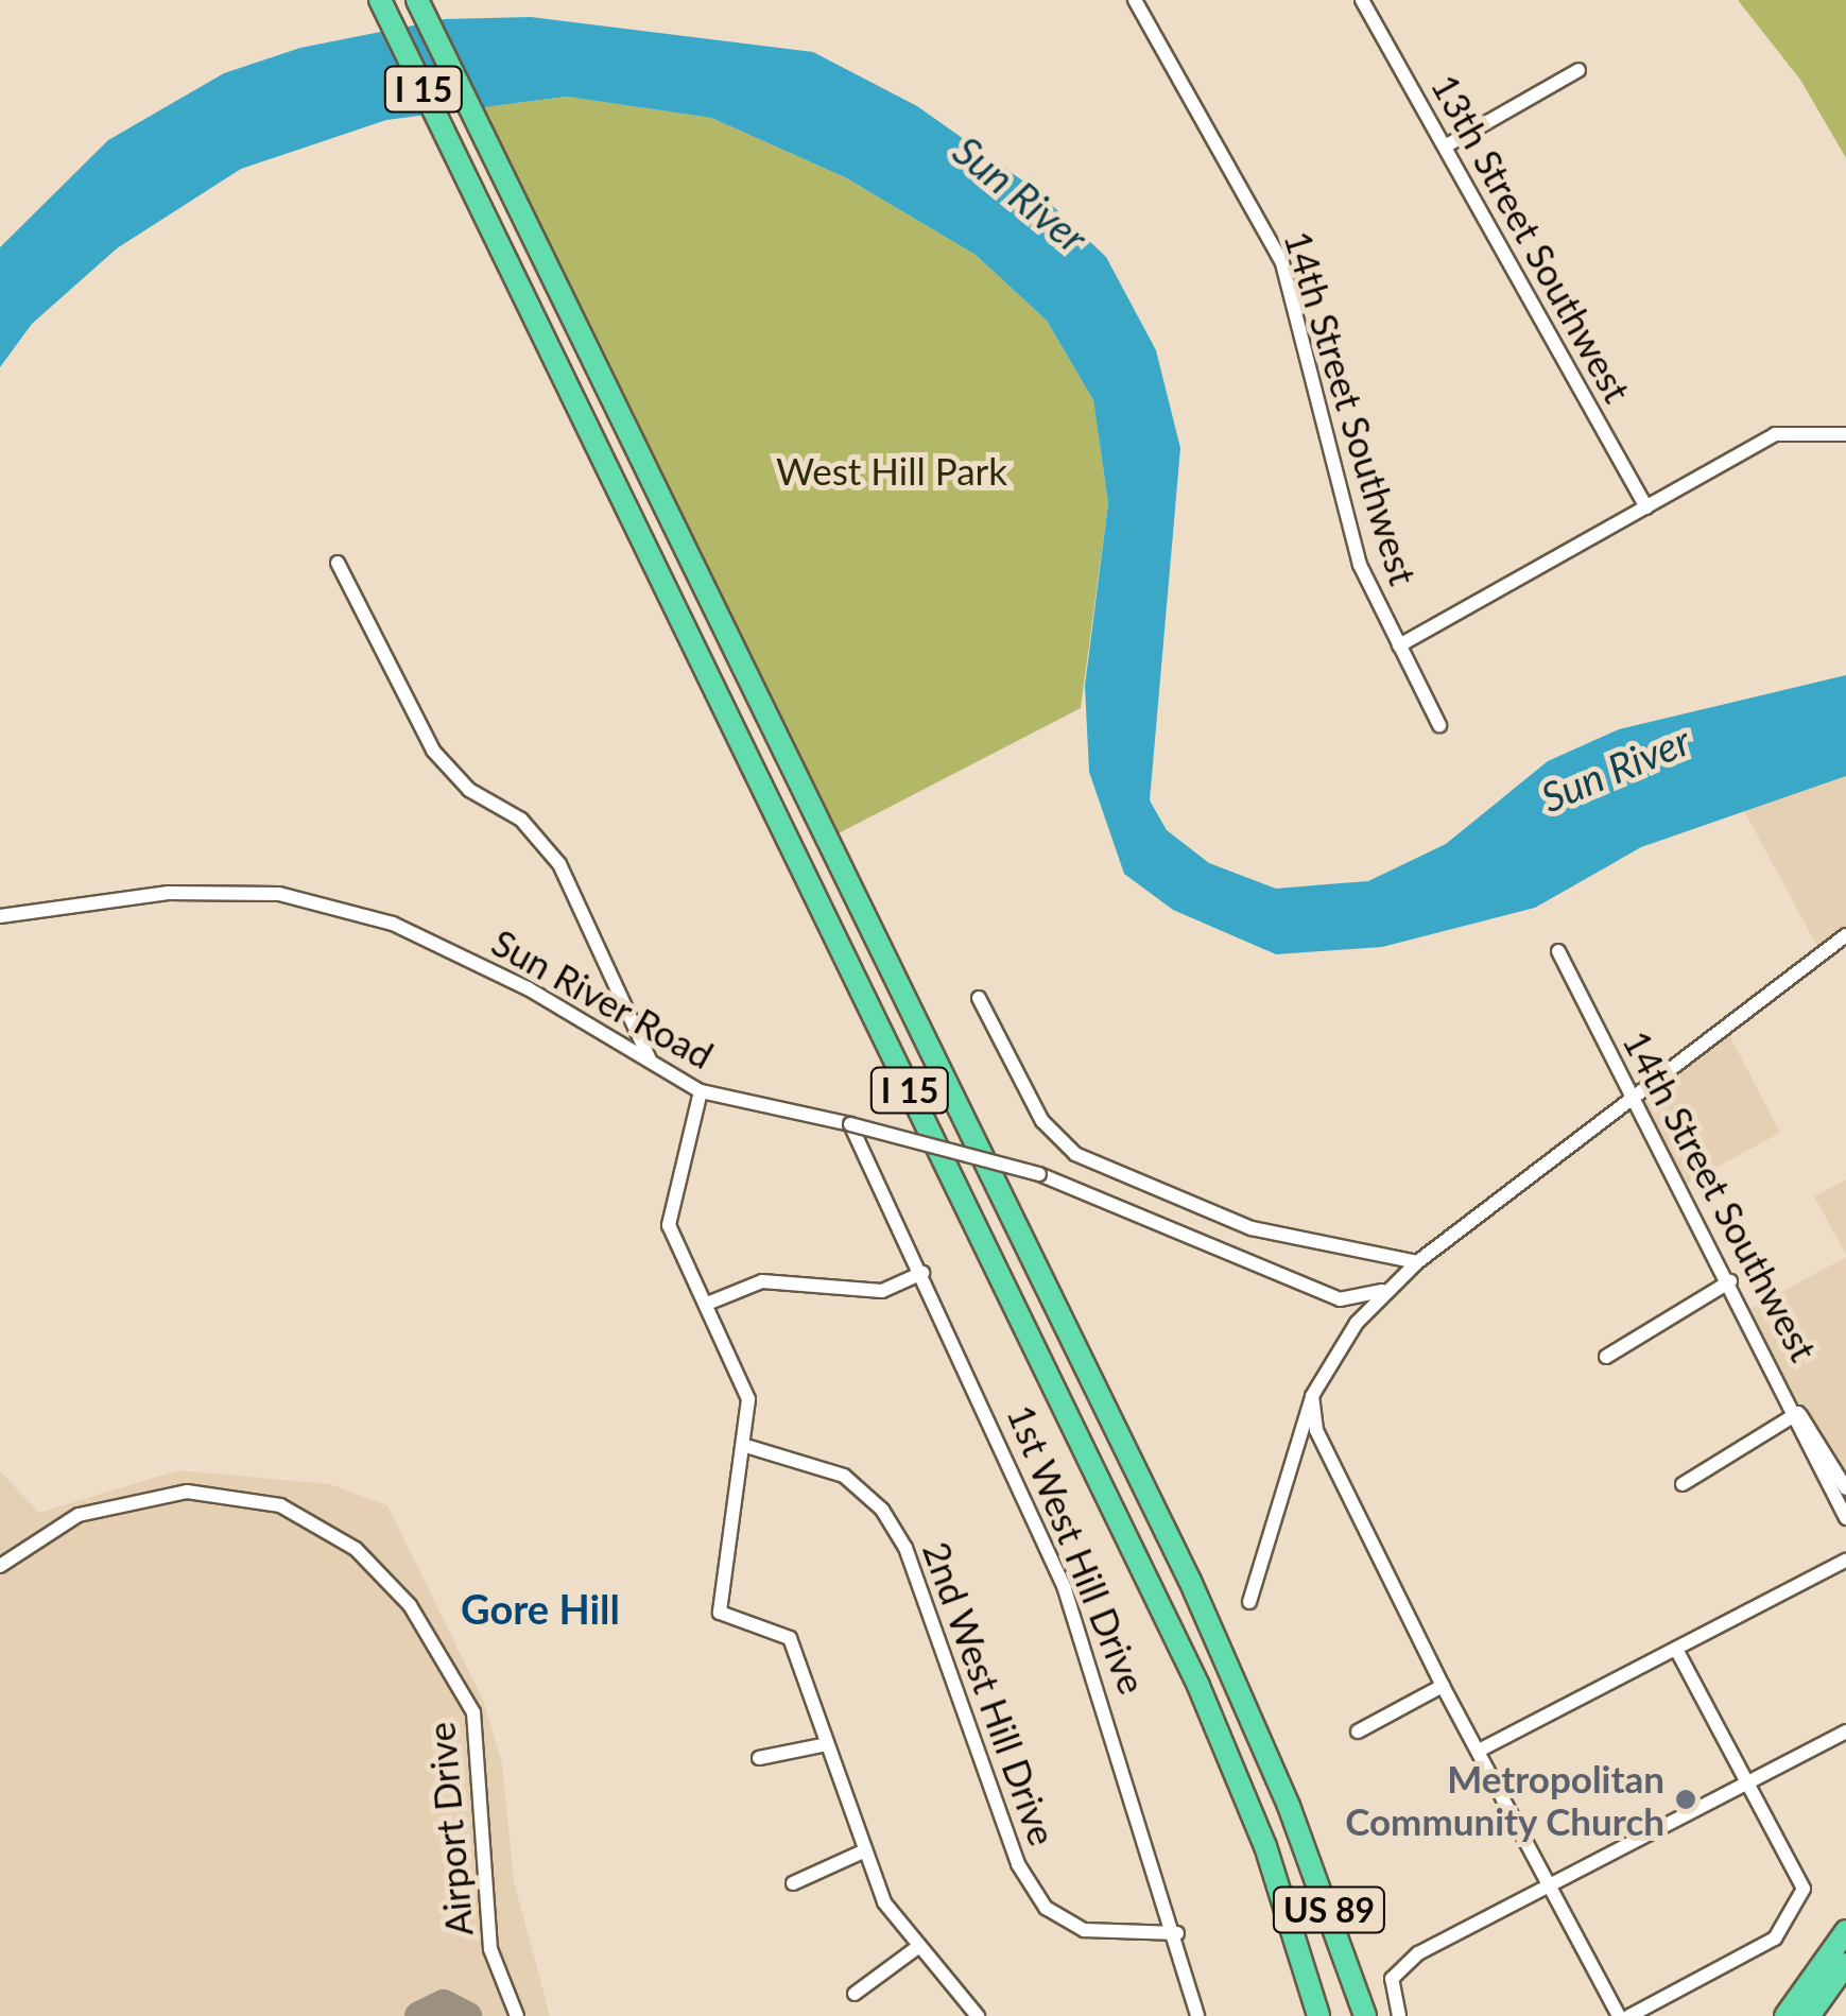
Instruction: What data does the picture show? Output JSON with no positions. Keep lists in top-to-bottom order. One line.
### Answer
{"streets":{"highway":["I 15","US 89"],"street":["13th Street Southwest","14th Street Southwest","Sun River Road","1st West Hill Drive","2nd West Hill Drive","Airport Drive"]},"crossings":[["I 15","US 89"],["Sun River Road","1st West Hill Drive"],["1st West Hill Drive","2nd West Hill Drive"]],"districts":["Gore Hill"],"water":["Sun River"],"parks":["West Hill Park"],"places":["Metropolitan Community Church"]}
